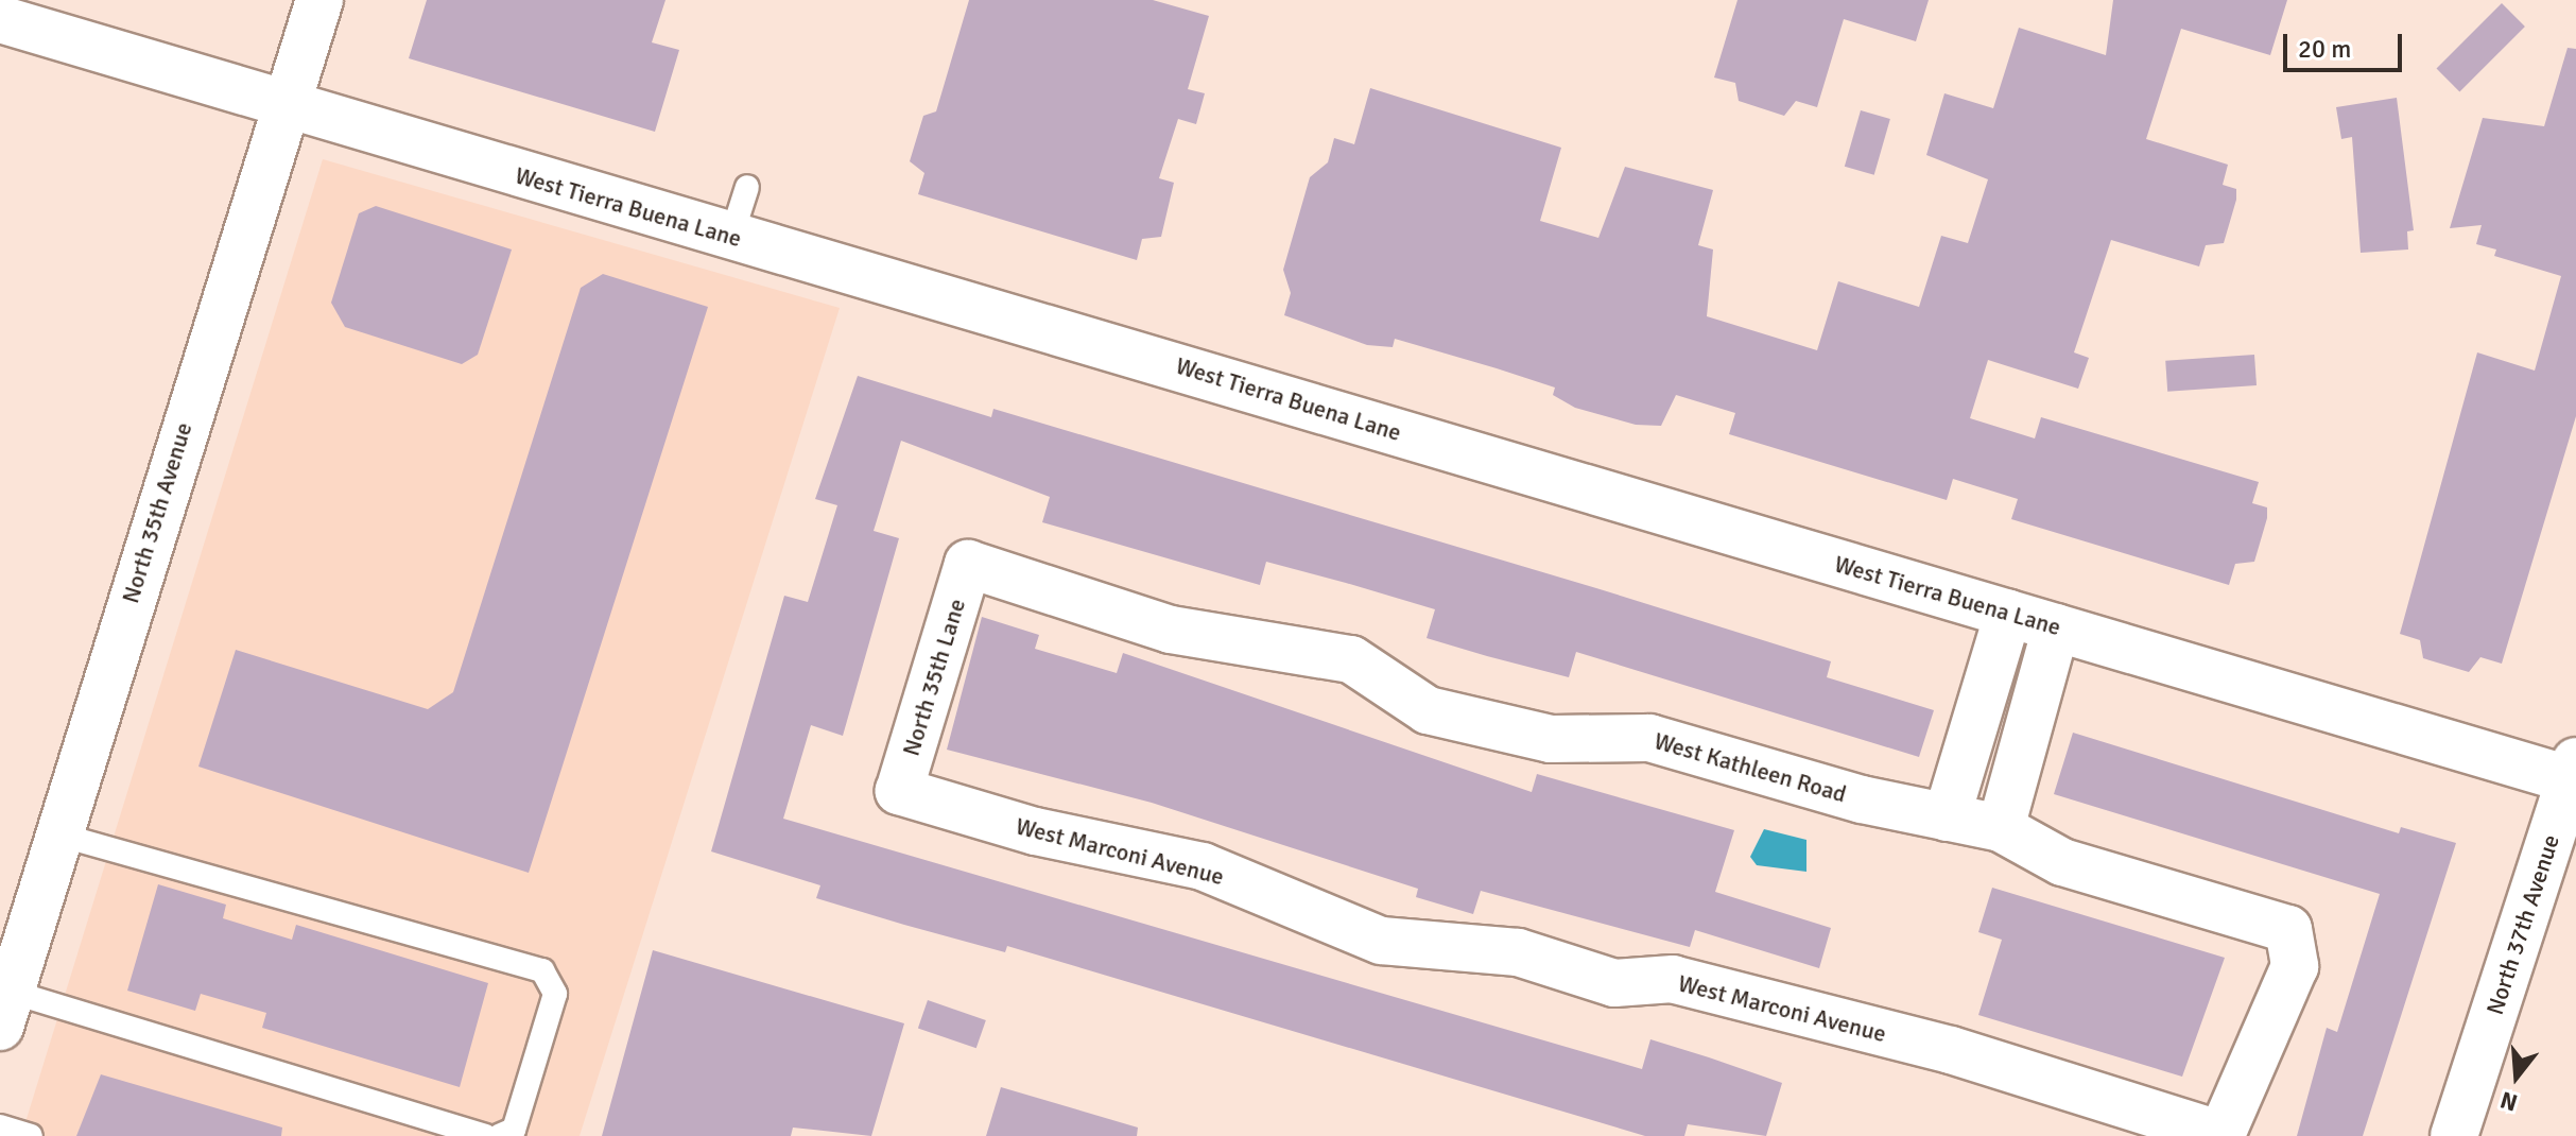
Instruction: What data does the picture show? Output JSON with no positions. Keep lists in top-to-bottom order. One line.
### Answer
{"streets":{"street":["West Tierra Buena Lane","North 35th Avenue","North 35th Lane","West Kathleen Road","West Marconi Avenue","North 37th Avenue"]},"crossings":[["West Tierra Buena Lane","North 35th Avenue"],["West Tierra Buena Lane","North 37th Avenue"],["North 35th Lane","West Kathleen Road"],["North 35th Lane","West Marconi Avenue"],["West Kathleen Road","West Marconi Avenue"]],"scale_bar":"20 m","north":"bottom"}
